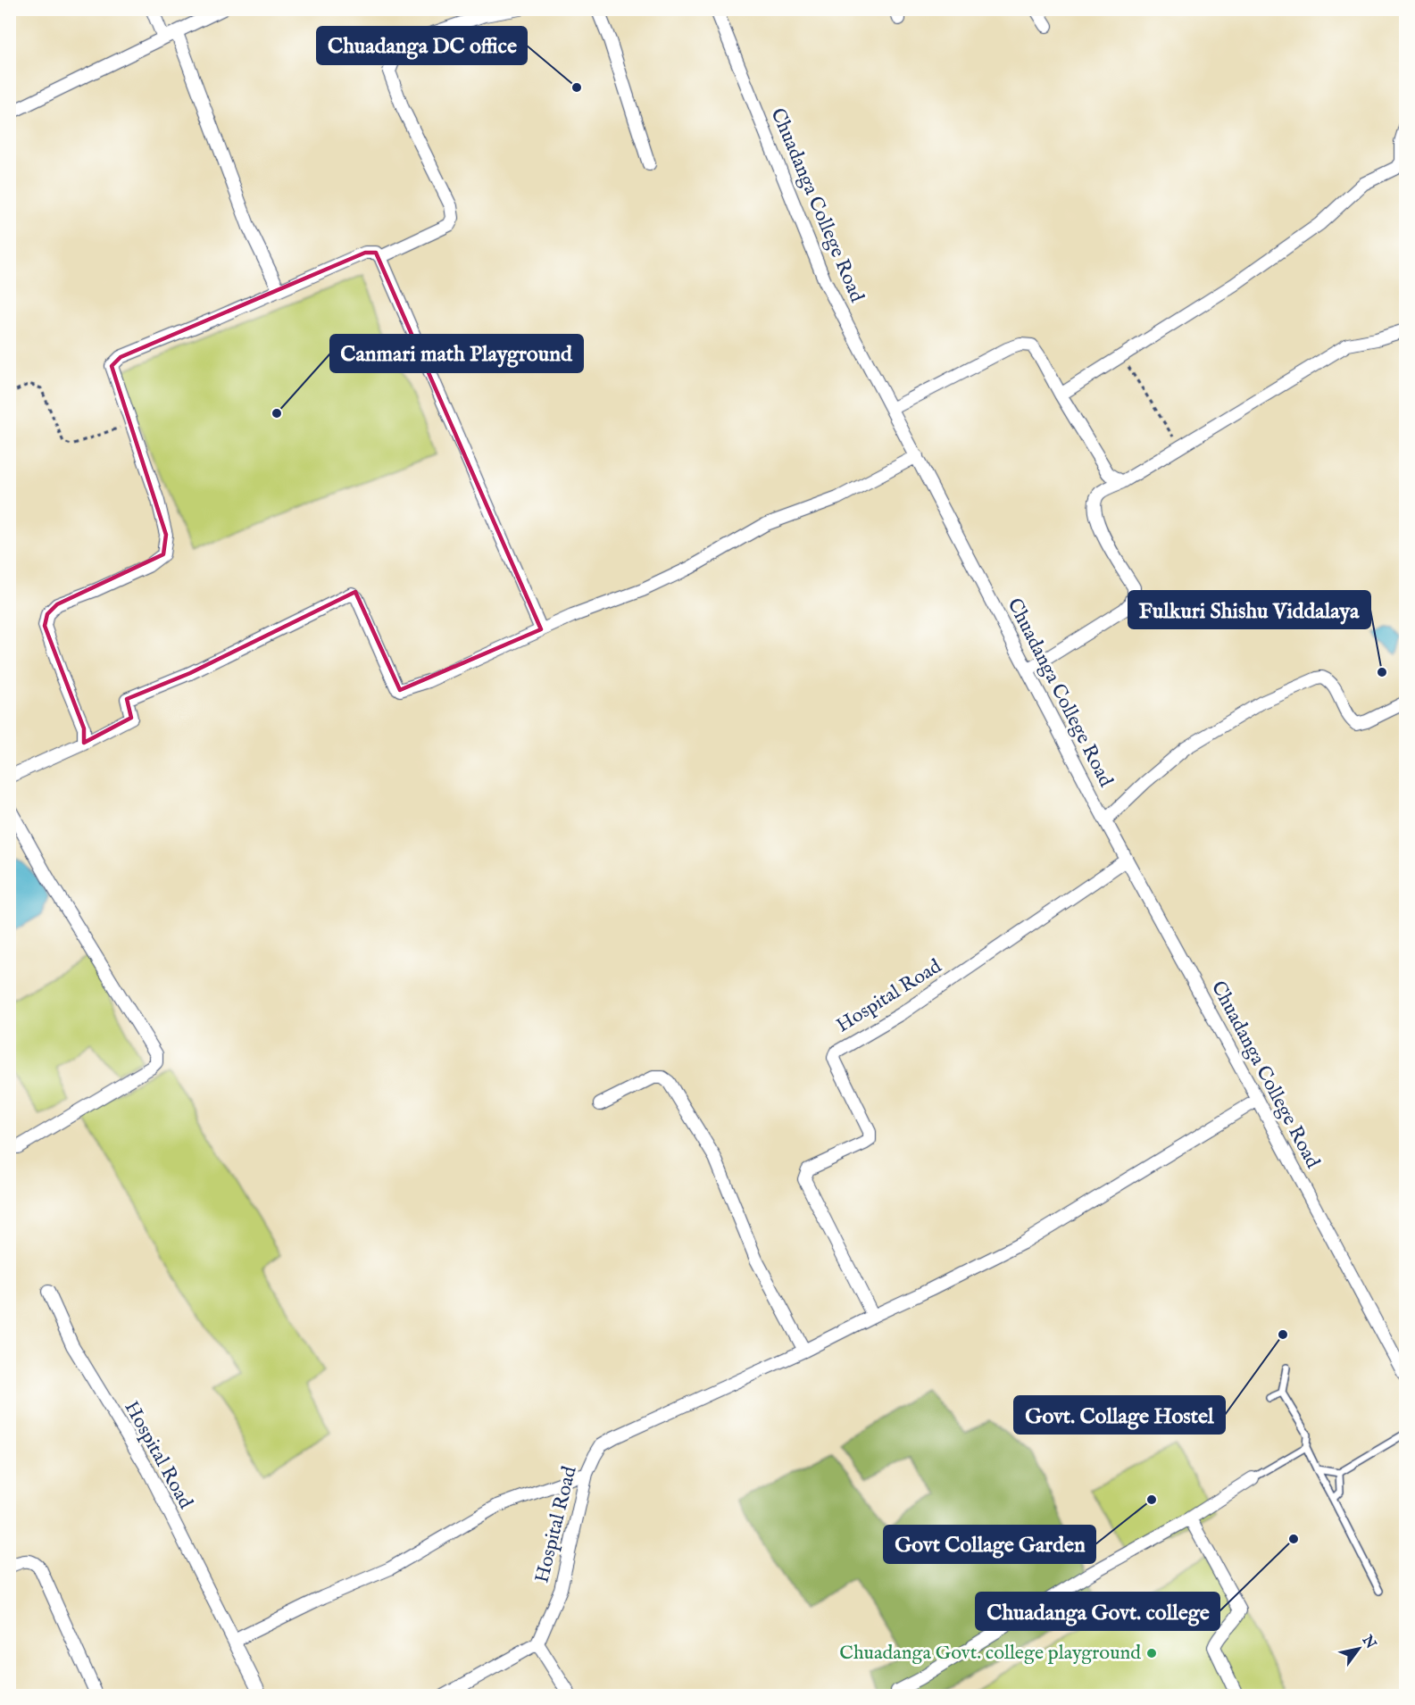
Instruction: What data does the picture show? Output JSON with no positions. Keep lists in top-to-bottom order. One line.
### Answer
{"streets":{"street":["Chuadanga College Road","Hospital Road"]},"crossings":[["Chuadanga College Road","Hospital Road"]],"places":["Chuadanga DC office","Canmari math Playground","Fulkuri Shishu Viddalaya","Govt. Collage Hostel","Govt Collage Garden","Chuadanga Govt. college","Chuadanga Govt. college playground"],"north":"top right"}
